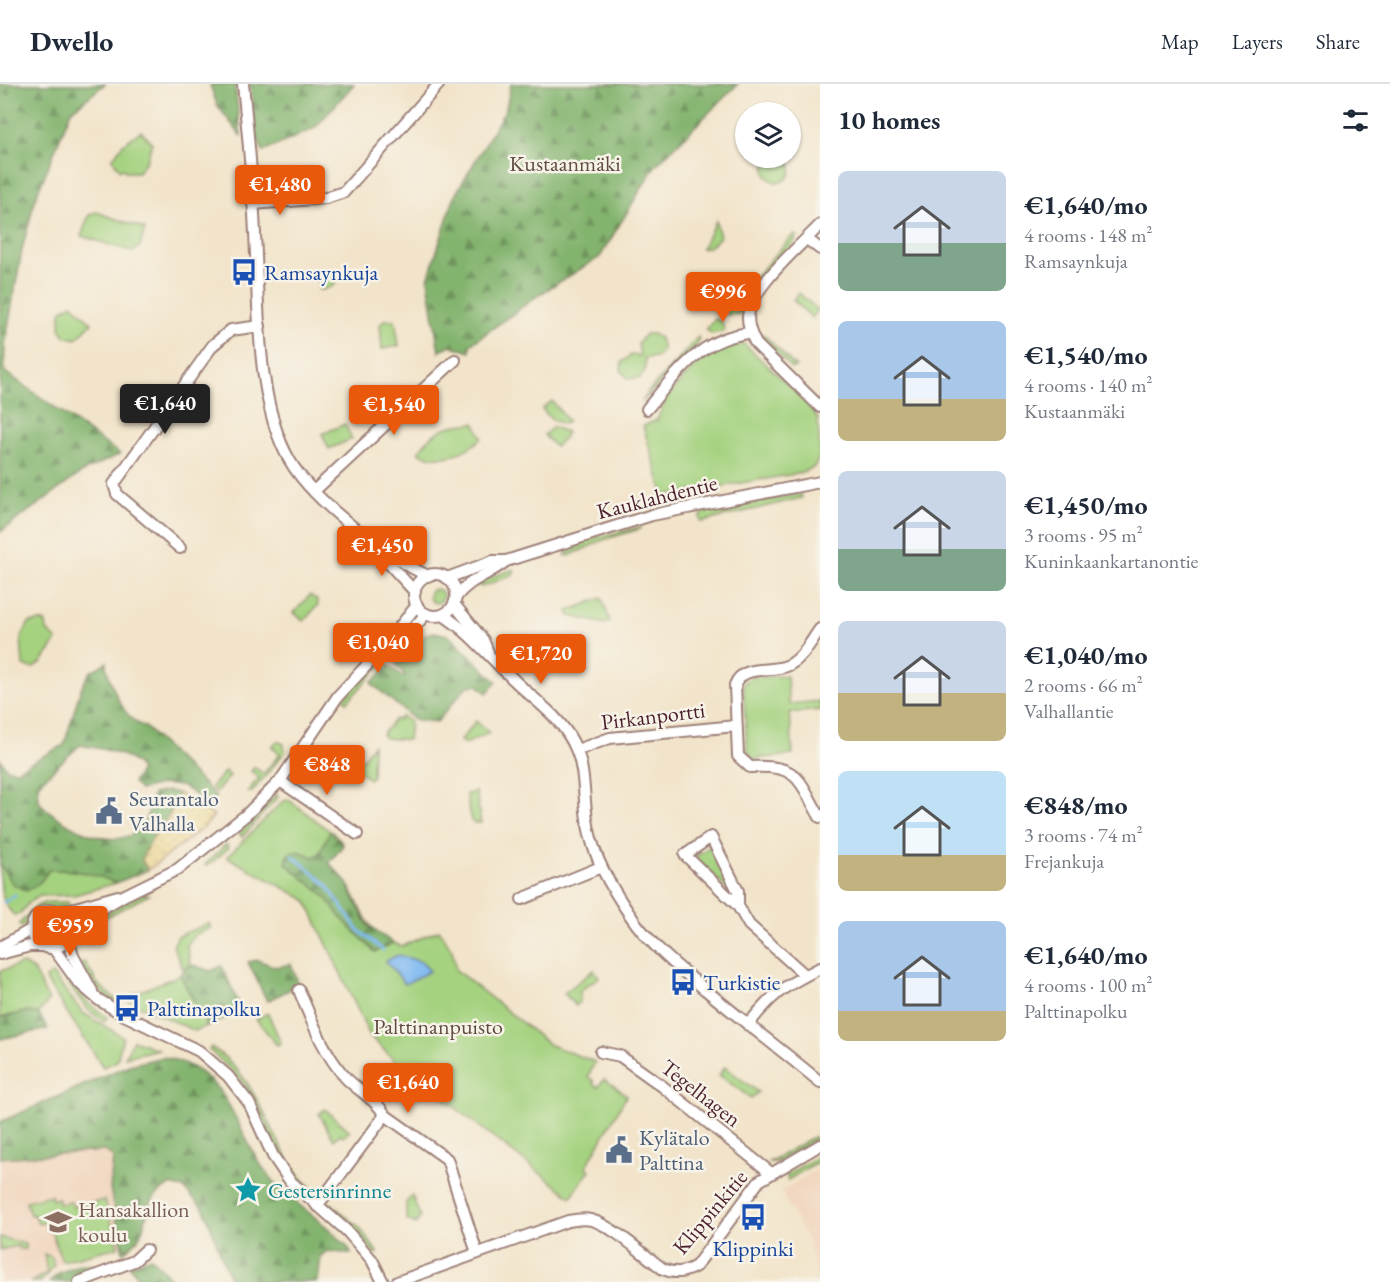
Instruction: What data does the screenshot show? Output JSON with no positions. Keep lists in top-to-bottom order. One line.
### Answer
{"streets":{"street":["Kauklahdentie","Pirkanportti","Tegelhagen","Klippinkitie"]},"crossings":[["Tegelhagen","Klippinkitie"]],"parks":["Kustaanmäki","Palttinanpuisto"],"places":{"bus stop":["Ramsaynkuja","Turkistie","Palttinapolku","Klippinki"],"public building":["Seurantalo Valhalla","Kylätalo Palttina"],"place":["Gestersinrinne"],"school or university":["Hansakallion koulu"]},"page":{"header":"Dwello","nav":["Map","Layers","Share"],"heading":"10 homes","list":[{"name":"€1,640/mo","note":"4 rooms · 148 m² · Ramsaynkuja"},{"name":"€1,540/mo","note":"4 rooms · 140 m² · Kustaanmäki"},{"name":"€1,450/mo","note":"3 rooms · 95 m² · Kuninkaankartanontie"},{"name":"€1,040/mo","note":"2 rooms · 66 m² · Valhallantie"},{"name":"€848/mo","note":"3 rooms · 74 m² · Frejankuja"},{"name":"€1,640/mo","note":"4 rooms · 100 m² · Palttinapolku"}],"price":["€1,480","€996","€1,640","€1,540","€1,450","€1,040","€1,720","€848","€959","€1,640"]}}
